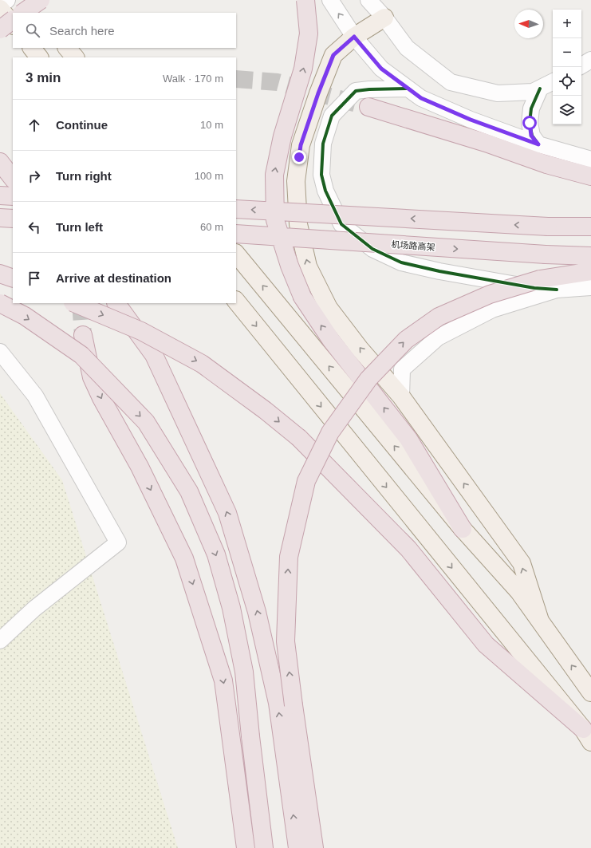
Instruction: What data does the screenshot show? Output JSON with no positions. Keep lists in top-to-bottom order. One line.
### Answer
{"streets":{"highway":["机场路高架"]},"north":"left","page":{"map_buttons":["+","−"],"search":"Search here","heading":["3 min","Walk · 170 m"],"list":[["Continue","10 m"],["Turn right","100 m"],["Turn left","60 m"],"Arrive at destination"]}}
